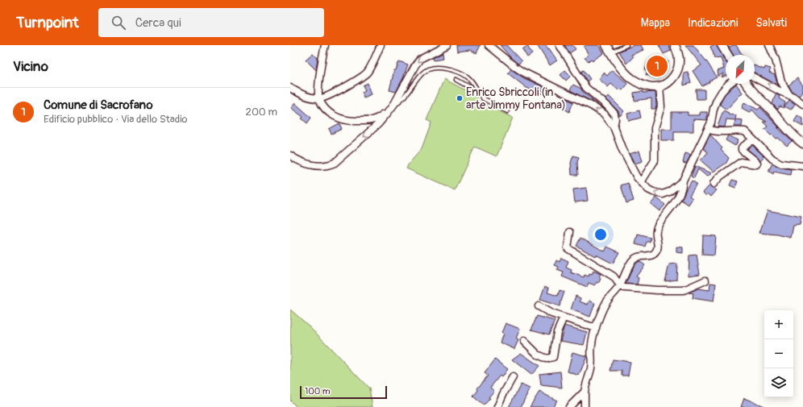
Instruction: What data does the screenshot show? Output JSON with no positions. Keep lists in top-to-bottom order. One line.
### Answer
{"places":["Enrico Sbriccoli (in arte Jimmy Fontana)"],"scale_bar":"100 m","north":"bottom left","page":{"header":"Turnpoint","search":"Cerca qui","nav":["Mappa","Indicazioni","Salvati"],"heading":"Vicino","pins":"1","list":[{"mark":"1","name":"Comune di Sacrofano","note":"Edificio pubblico · Via dello Stadio","value":"200 m"}],"map_buttons":["+","−"],"scale":"100 m"}}
